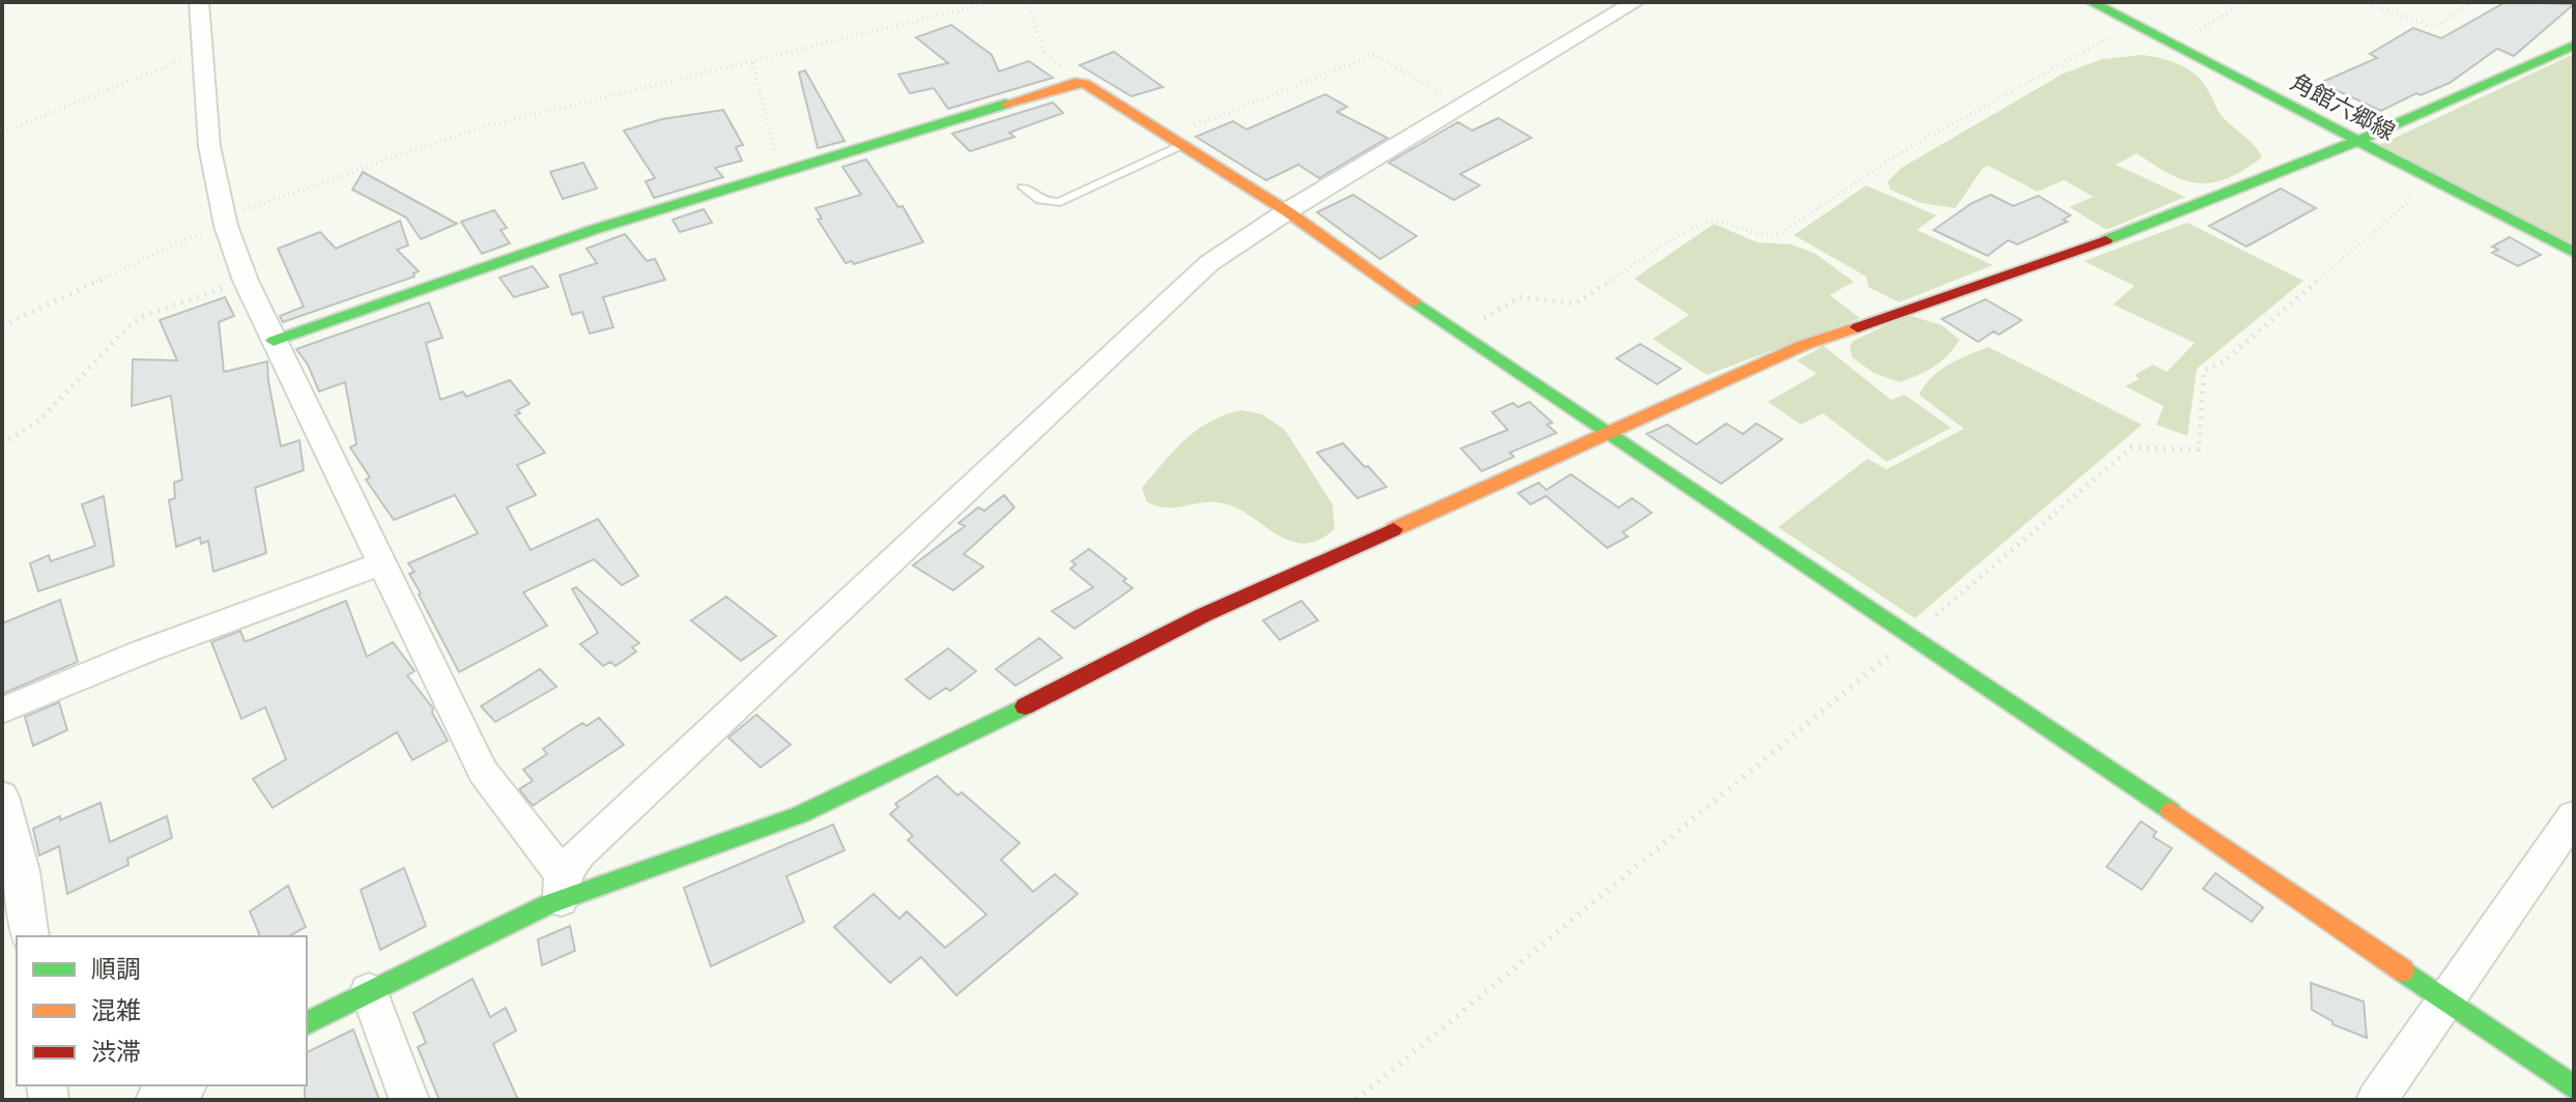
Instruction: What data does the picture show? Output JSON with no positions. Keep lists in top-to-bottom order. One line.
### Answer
{"streets":{"street":["角館六郷線"]},"legend":["順調","混雑","渋滞"]}
